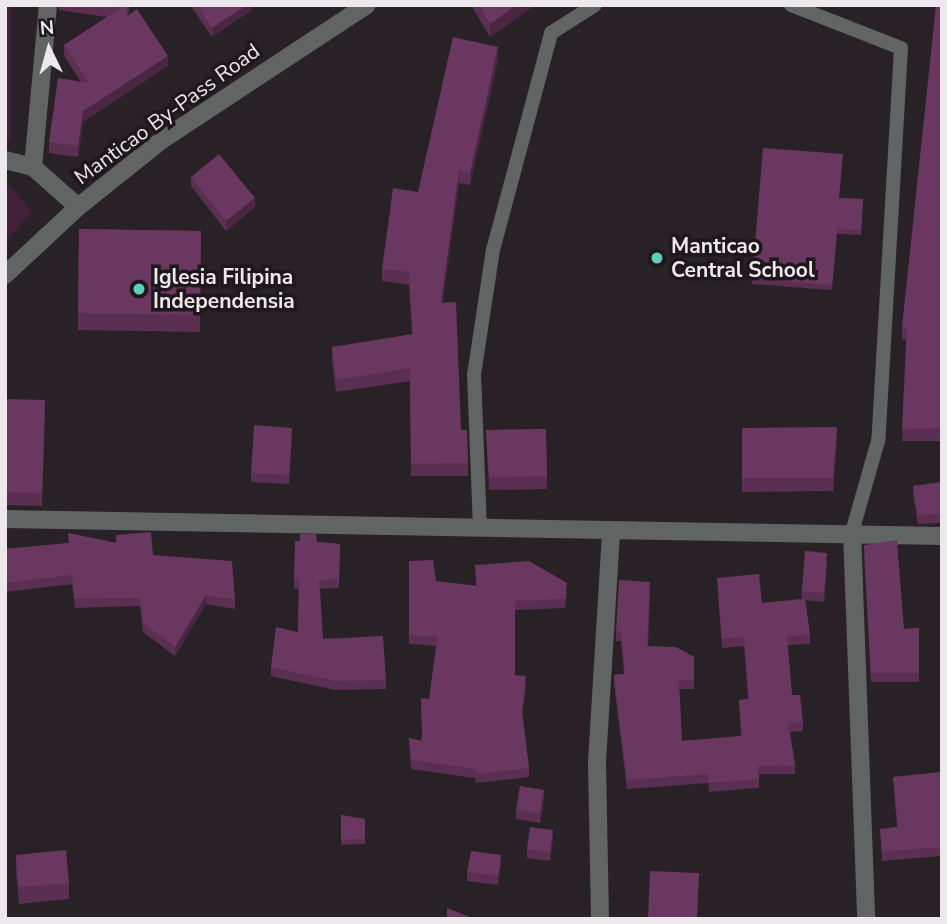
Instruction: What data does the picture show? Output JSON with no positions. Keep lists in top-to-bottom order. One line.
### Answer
{"streets":{"street":["Manticao By-Pass Road"]},"places":["Manticao Central School","Iglesia Filipina Independensia"],"north":"top"}
